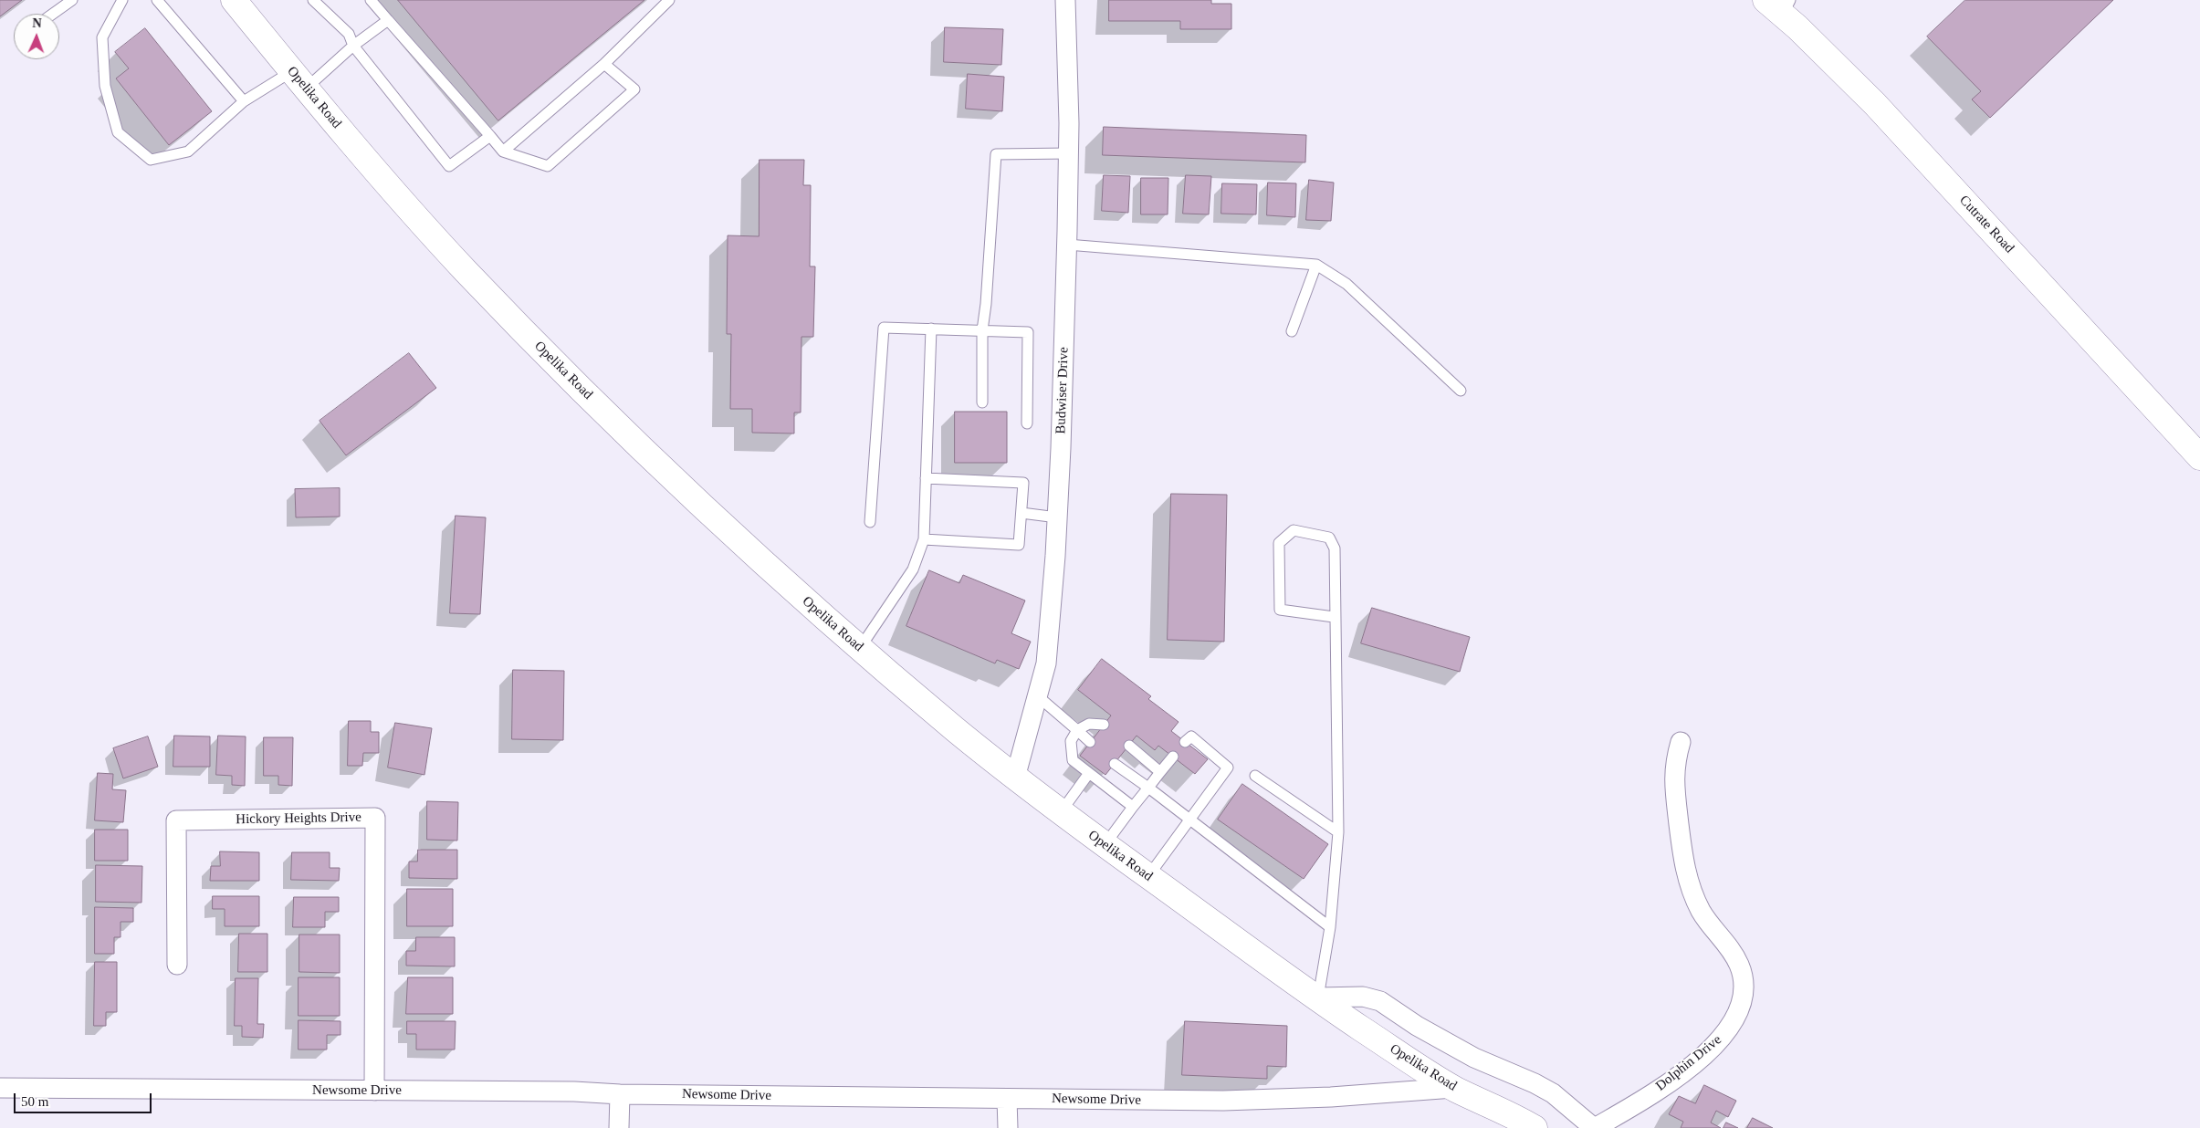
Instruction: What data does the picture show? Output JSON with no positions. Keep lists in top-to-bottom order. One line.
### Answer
{"streets":{"main road":["Opelika Road","Cutrate Road"],"street":["Budwiser Drive","Hickory Heights Drive","Dolphin Drive","Newsome Drive"]},"crossings":[["Opelika Road","Budwiser Drive"],["Opelika Road","Newsome Drive"],["Hickory Heights Drive","Newsome Drive"]],"scale_bar":"50 m","north":"top"}
